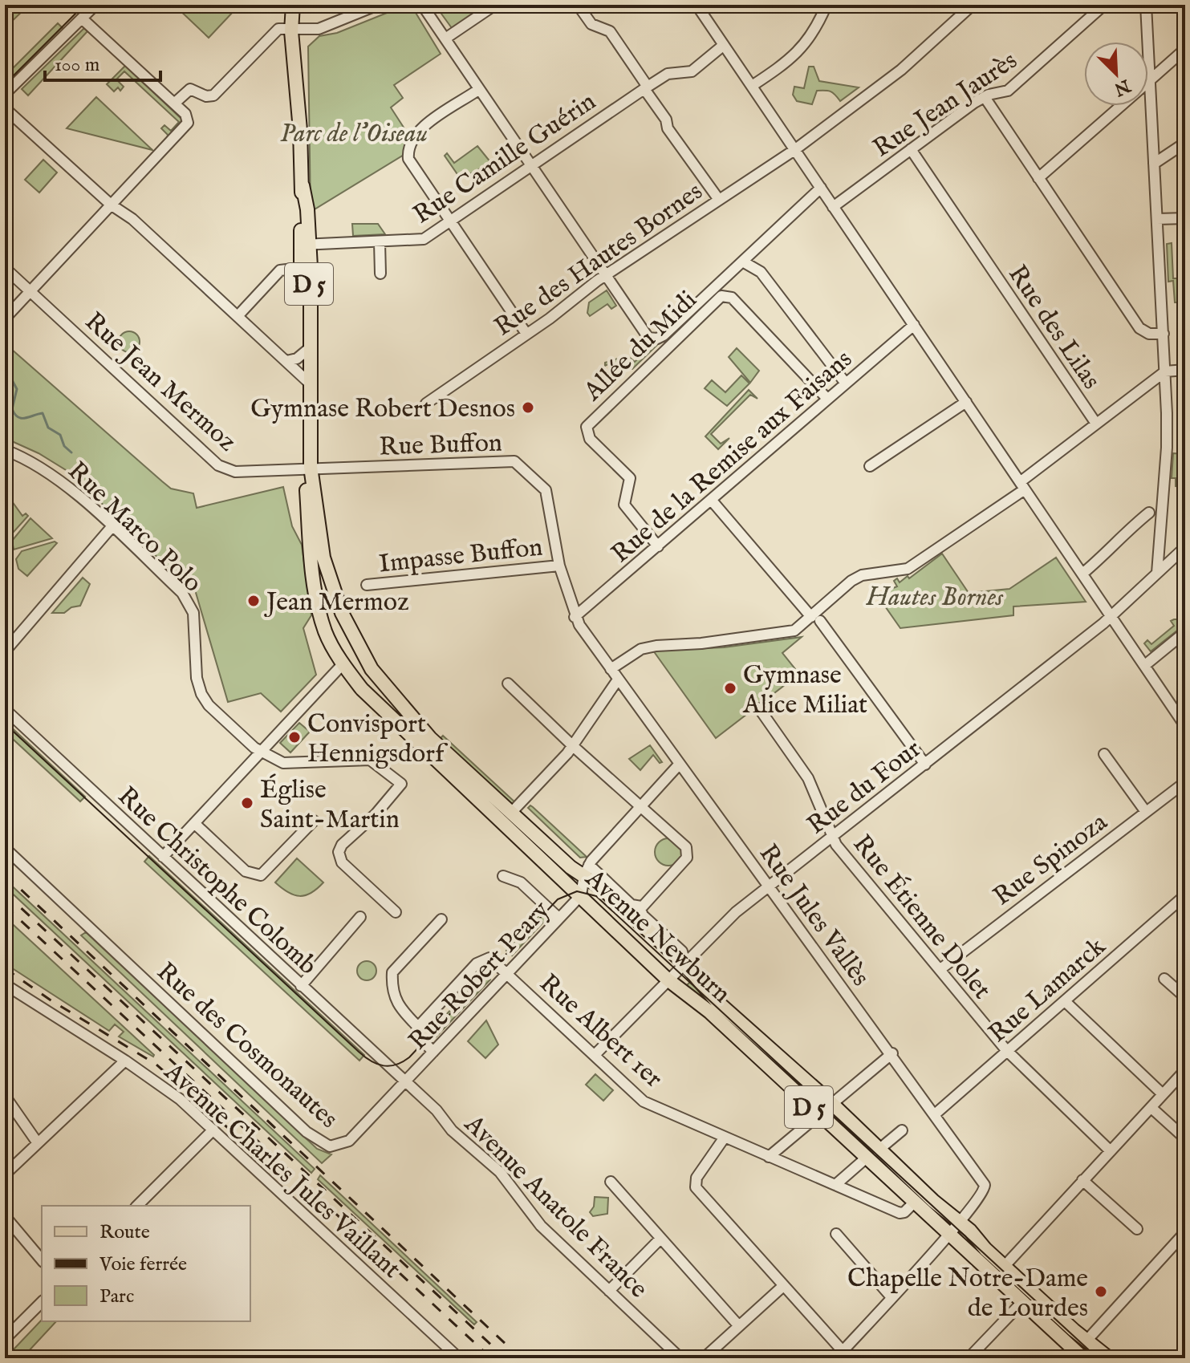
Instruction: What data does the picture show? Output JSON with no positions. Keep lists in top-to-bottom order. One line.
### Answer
{"streets":{"main road":["D 5","Avenue Newburn"],"street":["Rue Jean Jaurès","Rue Camille Guérin","Rue des Hautes Bornes","Rue des Lilas","Allée du Midi","Rue Jean Mermoz","Rue Buffon","Rue de la Remise aux Faisans","Rue Marco Polo","Impasse Buffon","Rue du Four","Rue Spinoza","Rue Christophe Colomb","Rue Jules Vallès","Rue Étienne Dolet","Rue Robert Peary","Rue Lamarck","Rue Albert 1er","Rue des Cosmonautes","Avenue Charles Jules Vaillant","Avenue Anatole France"]},"crossings":[["Rue Jean Jaurès","Rue des Lilas"],["Rue Camille Guérin","D 5"],["D 5","Rue Jean Mermoz"],["D 5","Rue Buffon"],["D 5","Rue Jules Vallès"],["D 5","Avenue Newburn"],["Allée du Midi","Rue de la Remise aux Faisans"],["Rue Jean Mermoz","Rue Buffon"],["Rue Jean Mermoz","Avenue Newburn"],["Rue Buffon","Rue de la Remise aux Faisans"],["Rue Buffon","Impasse Buffon"],["Rue Buffon","Rue Jules Vallès"],["Rue Buffon","Avenue Newburn"],["Rue de la Remise aux Faisans","Rue Jules Vallès"],["Rue du Four","Rue Jules Vallès"],["Rue du Four","Rue Étienne Dolet"],["Rue du Four","Avenue Newburn"],["Rue du Four","Rue Albert 1er"],["Rue Spinoza","Rue Étienne Dolet"],["Rue Christophe Colomb","Rue Robert Peary"],["Rue Christophe Colomb","Rue des Cosmonautes"],["Rue Christophe Colomb","Avenue Anatole France"],["Rue Jules Vallès","Avenue Newburn"],["Rue Jules Vallès","Rue Lamarck"],["Rue Étienne Dolet","Rue Lamarck"],["Avenue Newburn","Rue Robert Peary"],["Avenue Newburn","Rue Albert 1er"],["Rue Robert Peary","Rue Albert 1er"],["Rue Robert Peary","Rue des Cosmonautes"],["Rue Robert Peary","Avenue Anatole France"],["Rue des Cosmonautes","Avenue Anatole France"]],"parks":["Parc de l'Oiseau","Hautes Bornes"],"places":["Gymnase Robert Desnos","Jean Mermoz","Gymnase Alice Miliat","Convisport Hennigsdorf","Église Saint-Martin","Chapelle Notre-Dame de Lourdes"],"legend":["Route","Voie ferrée","Parc"],"scale_bar":"100 m","north":"bottom right"}
